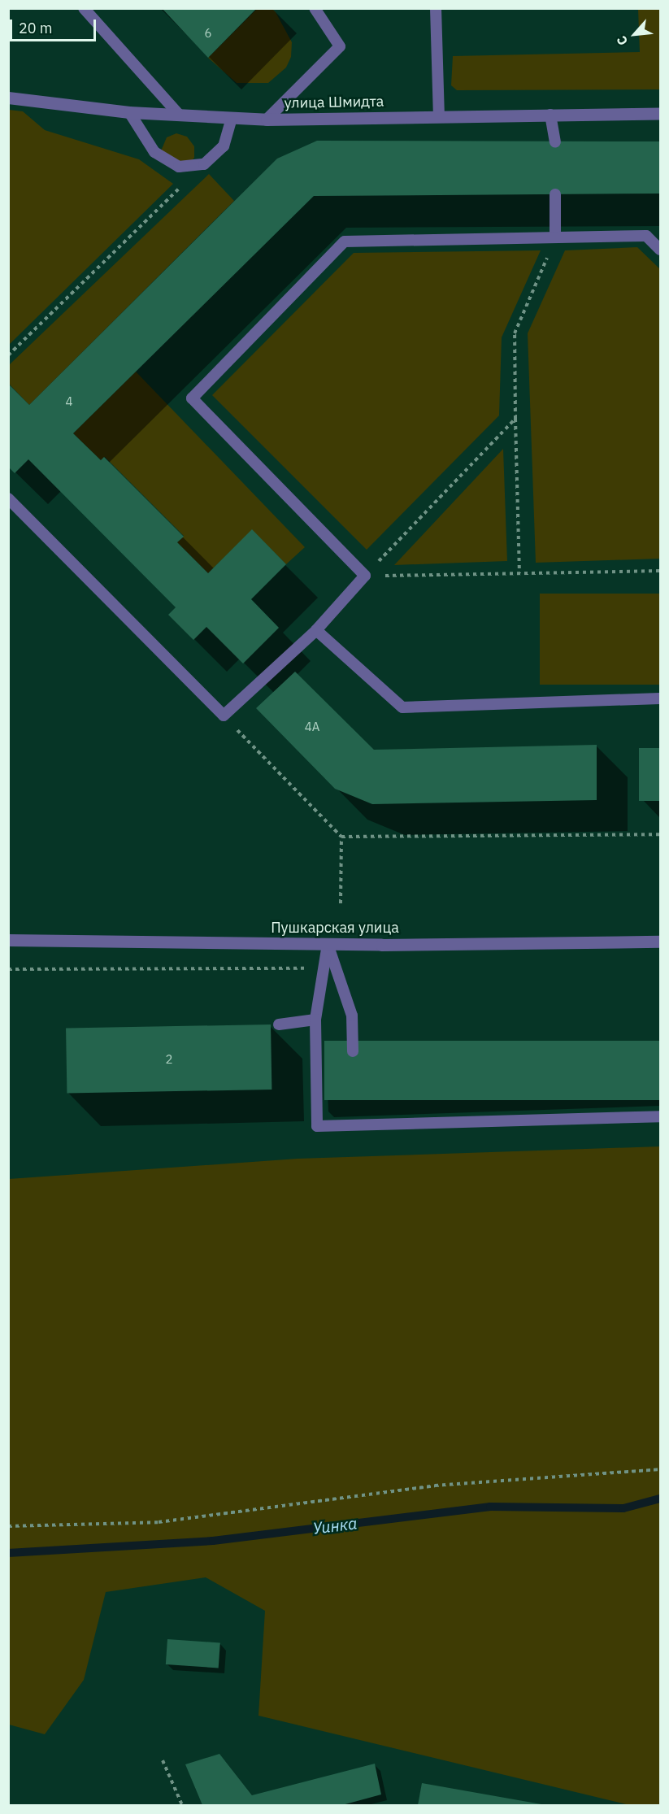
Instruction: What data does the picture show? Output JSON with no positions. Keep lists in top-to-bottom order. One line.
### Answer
{"streets":{"street":["улица Шмидта","Пушкарская улица"]},"water":["Уинка"],"house_numbers":["6","4","4А","2"],"scale_bar":"20 m","north":"bottom left"}
